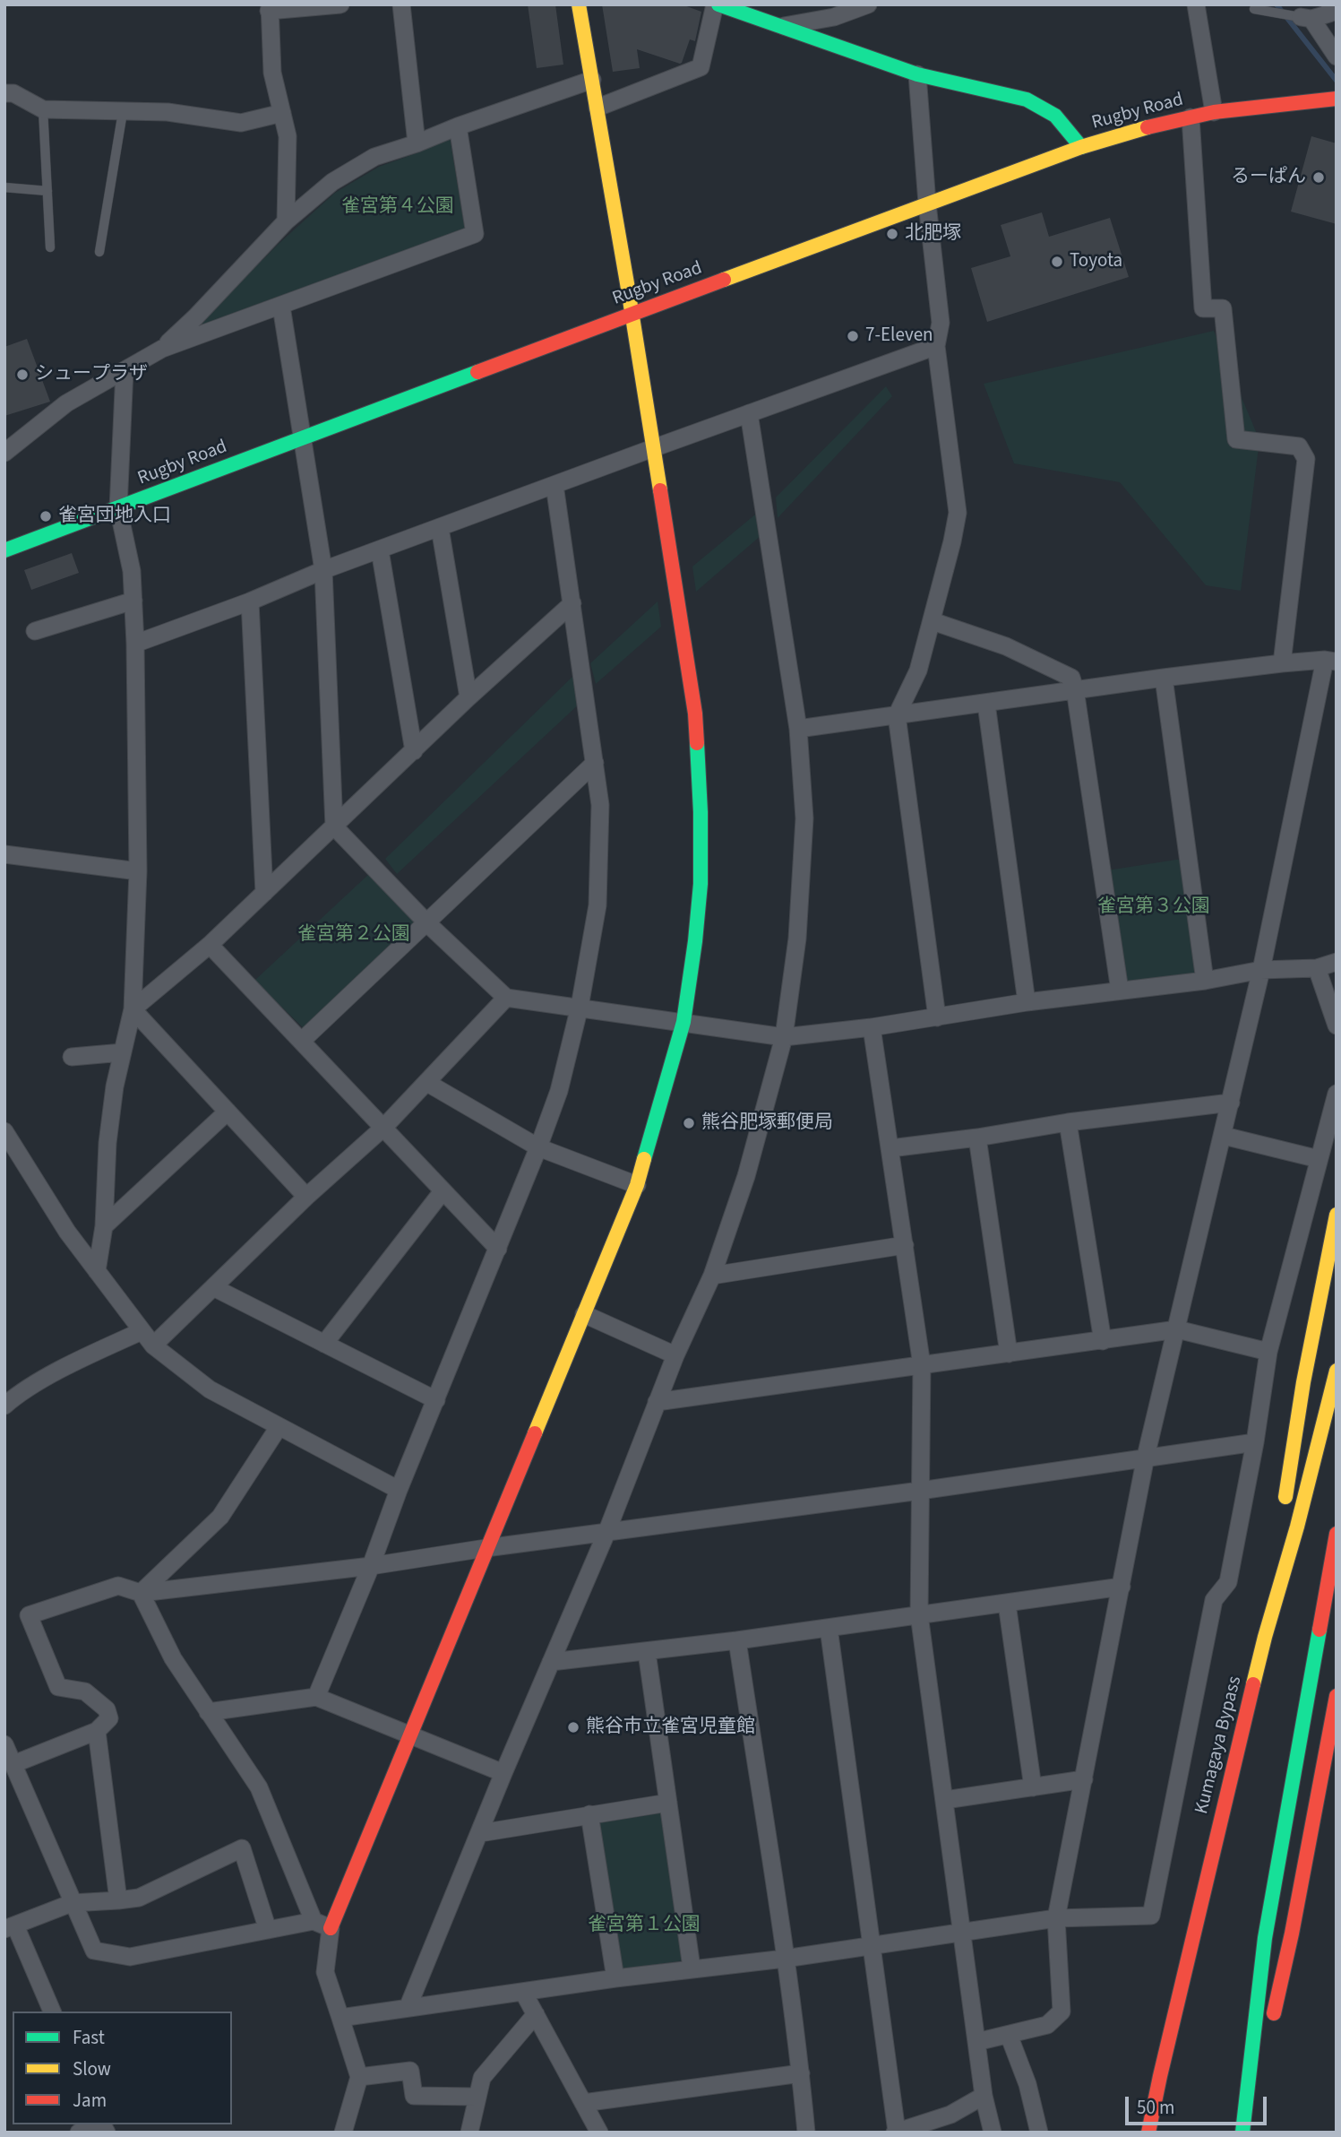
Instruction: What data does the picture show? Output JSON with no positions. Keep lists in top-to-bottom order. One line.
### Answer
{"streets":{"main road":["Rugby Road","Kumagaya Bypass"]},"parks":["雀宮第４公園","雀宮第３公園","雀宮第２公園","雀宮第１公園"],"places":["るーぱん","北肥塚","Toyota","7-Eleven","シュープラザ","雀宮団地入口","熊谷肥塚郵便局","熊谷市立雀宮児童館"],"legend":["Fast","Slow","Jam"],"scale_bar":"50 m"}
